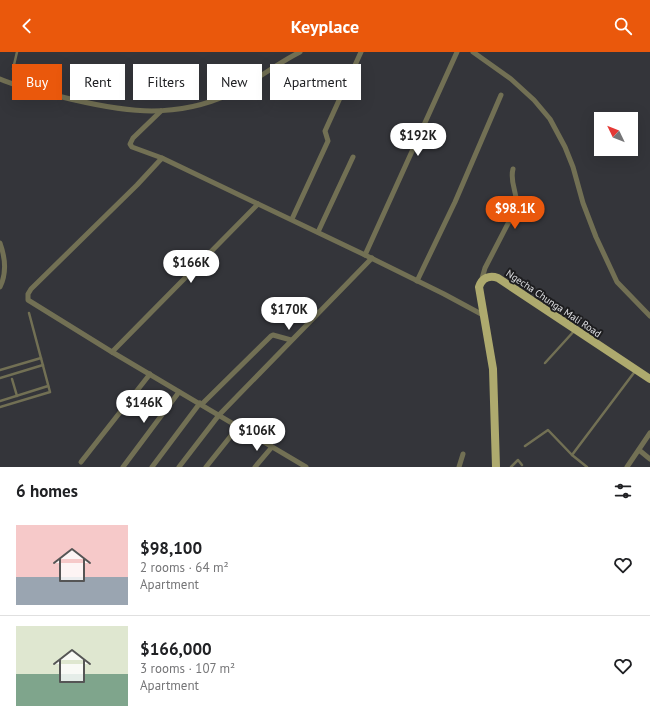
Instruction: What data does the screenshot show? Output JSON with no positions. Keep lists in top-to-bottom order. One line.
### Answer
{"streets":{"main road":["Ngecha Chunga Mali Road"]},"north":"top left","page":{"header":"Keyplace","chip":["Buy","Rent","Filters","New","Apartment"],"price":["$192K","$98.1K","$166K","$170K","$146K","$106K"],"heading":"6 homes","list":[{"name":"$98,100","note":"2 rooms · 64 m² · Apartment"},{"name":"$166,000","note":"3 rooms · 107 m² · Apartment"}]}}
